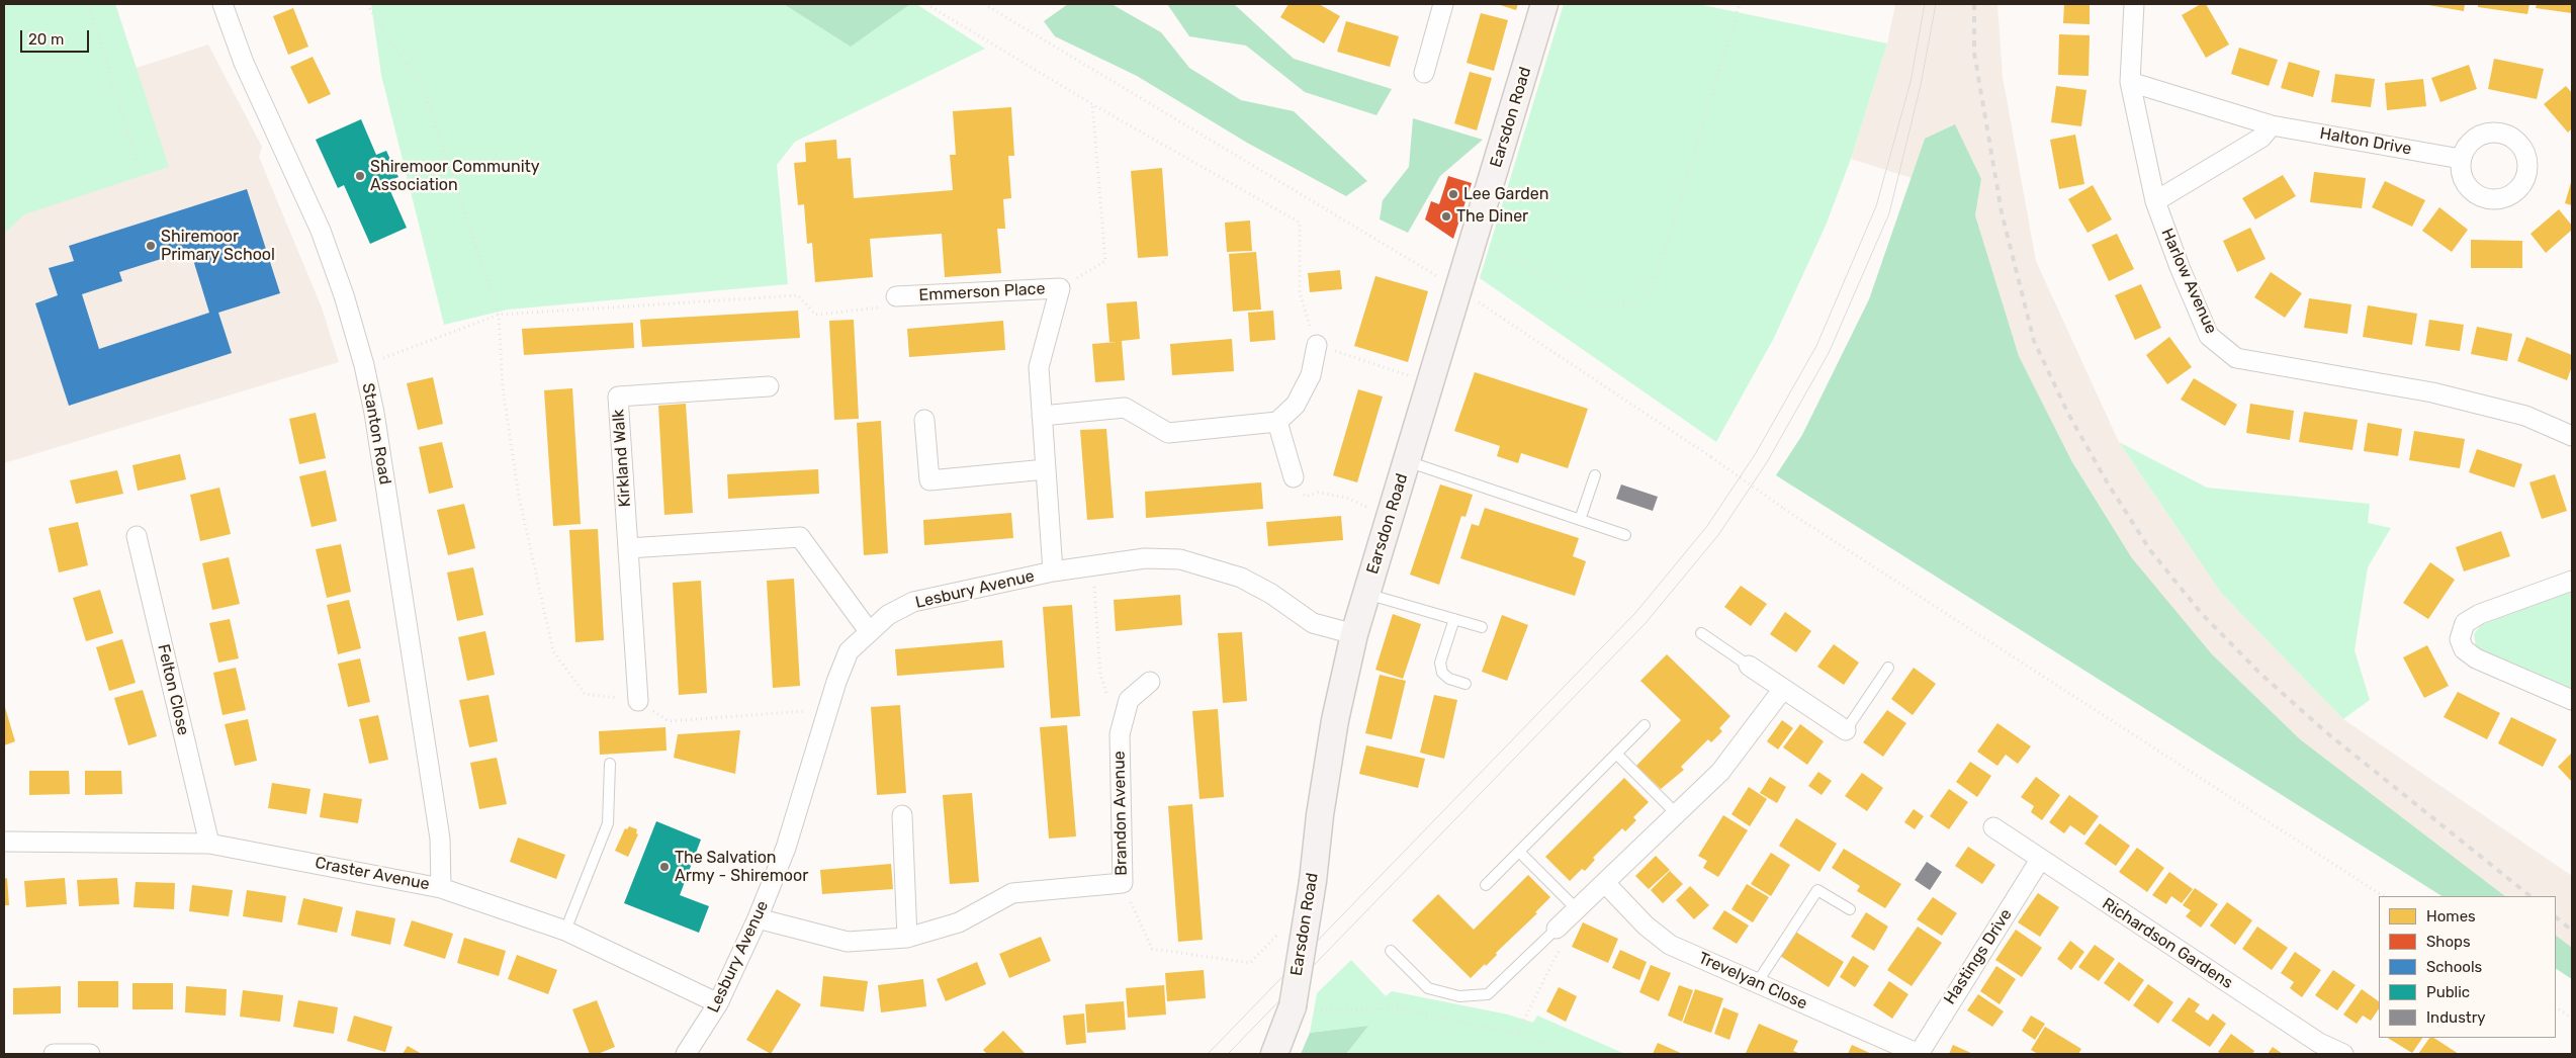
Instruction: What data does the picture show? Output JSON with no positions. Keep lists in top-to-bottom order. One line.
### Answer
{"streets":{"street":["Earsdon Road","Halton Drive","Harlow Avenue","Emmerson Place","Stanton Road","Kirkland Walk","Lesbury Avenue","Felton Close","Brandon Avenue","Craster Avenue","Richardson Gardens","Hastings Drive","Trevelyan Close"]},"crossings":[["Earsdon Road","Lesbury Avenue"],["Halton Drive","Harlow Avenue"],["Emmerson Place","Lesbury Avenue"],["Stanton Road","Craster Avenue"],["Lesbury Avenue","Brandon Avenue"],["Lesbury Avenue","Craster Avenue"],["Felton Close","Craster Avenue"],["Richardson Gardens","Hastings Drive"],["Hastings Drive","Trevelyan Close"]],"places":["Shiremoor Community Association","Lee Garden","The Diner","Shiremoor Primary School","The Salvation Army - Shiremoor"],"legend":["Homes","Shops","Schools","Public","Industry"],"scale_bar":"20 m"}
